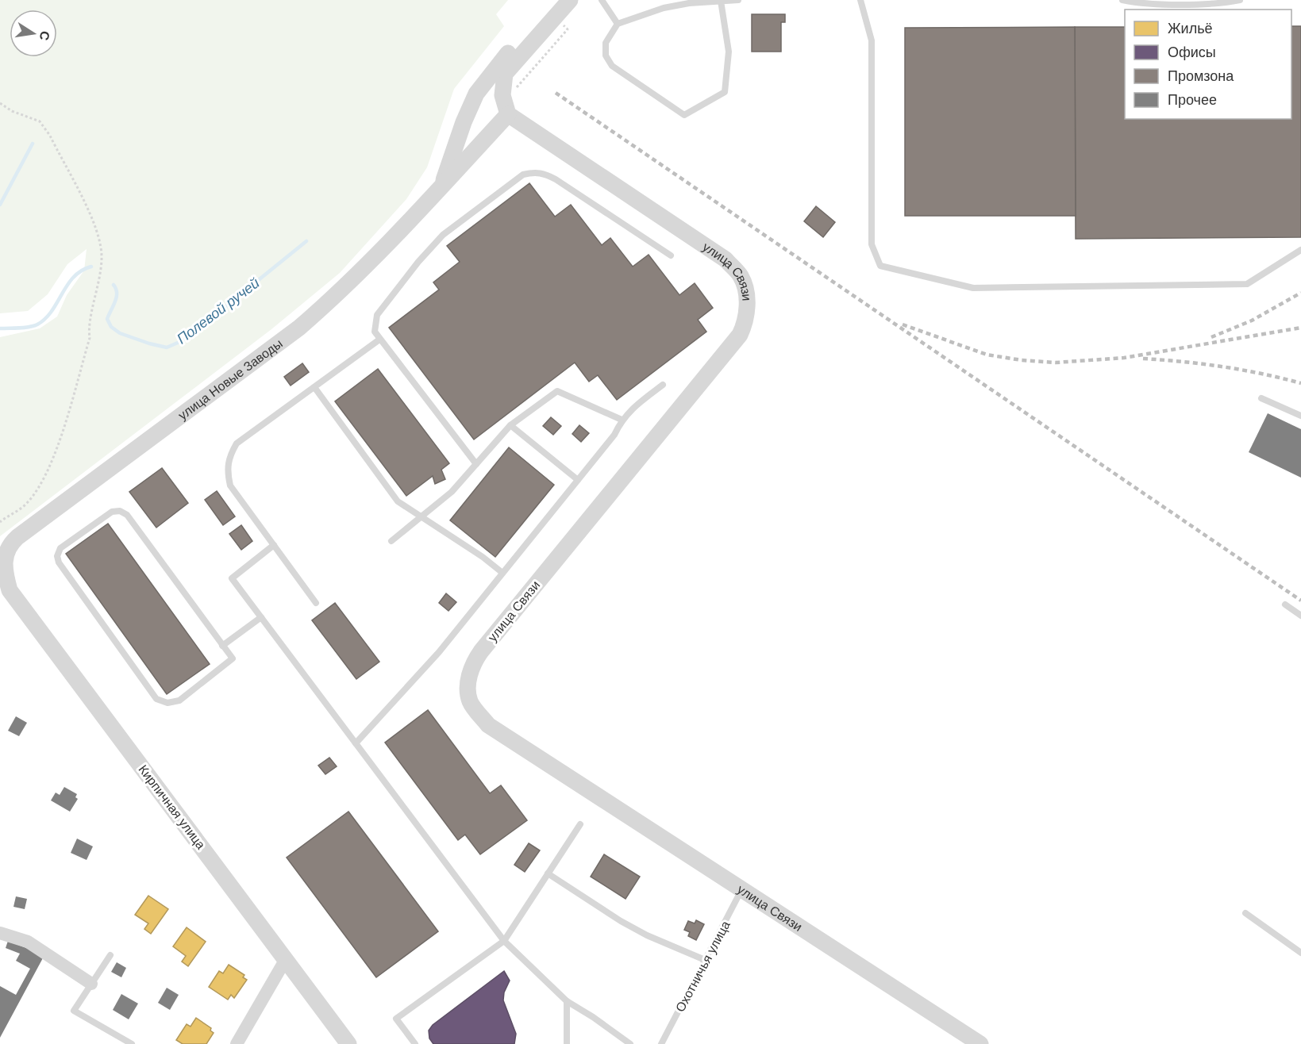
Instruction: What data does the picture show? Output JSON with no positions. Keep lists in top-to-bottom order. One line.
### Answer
{"streets":{"street":["улица Связи","улица Новые Заводы","Кирпичная улица"],"lane":["Охотничья улица"]},"crossings":[["улица Связи","улица Новые Заводы"],["улица Связи","Охотничья улица"],["улица Новые Заводы","Кирпичная улица"]],"water":["Полевой ручей"],"legend":["Жильё","Офисы","Промзона","Прочее"],"north":"right"}
